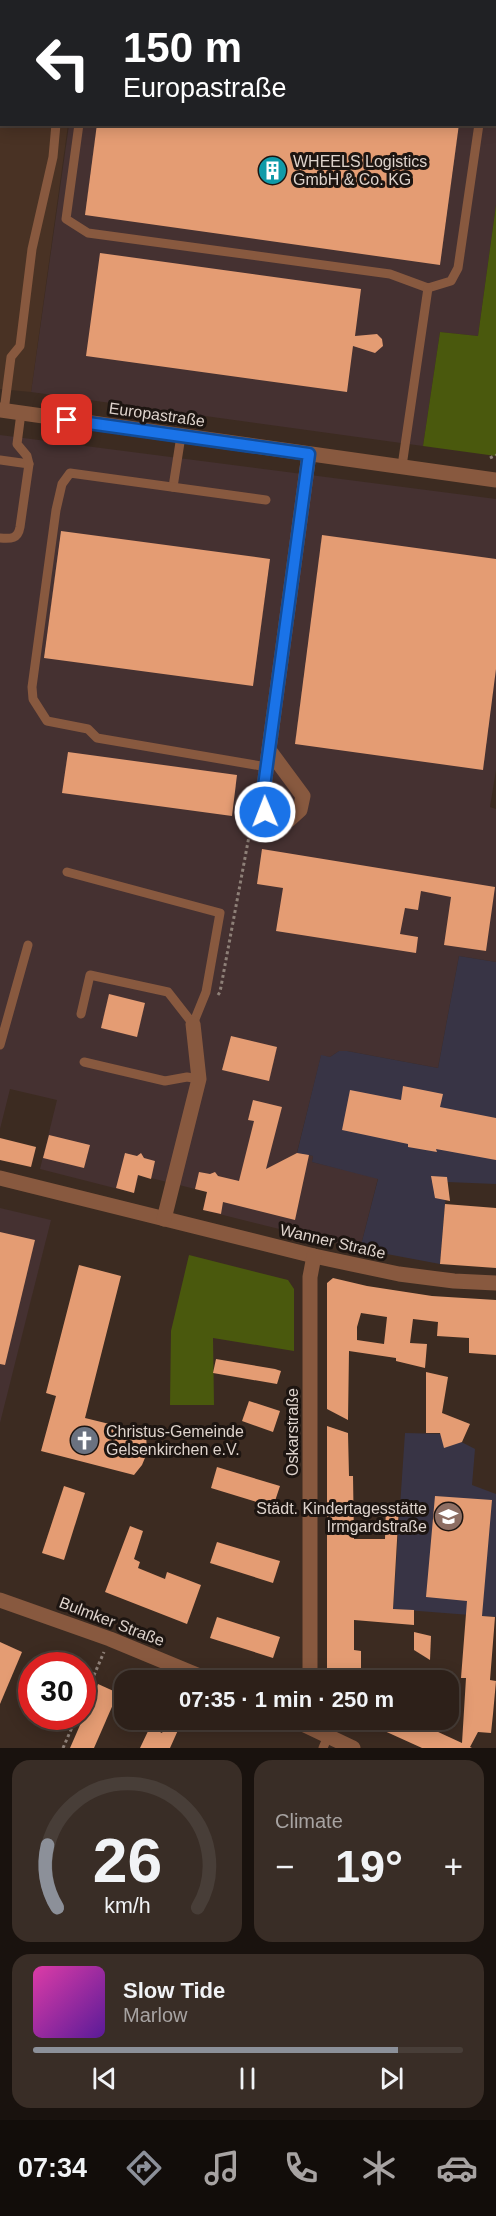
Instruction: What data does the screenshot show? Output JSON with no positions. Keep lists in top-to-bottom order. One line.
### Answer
{"streets":{"street":["Europastraße","Wanner Straße","Oskarstraße","Bulmker Straße"]},"crossings":[["Wanner Straße","Oskarstraße"]],"places":{"building":["WHEELS Logistics GmbH & Co. KG"],"church":["Christus-Gemeinde Gelsenkirchen e.V."],"school or university":["Städt. Kindertagesstätte Irmgardstraße"]},"page":{"turn":["150 m","Europastraße"],"limit":"30","trip":"07:35 · 1 min · 250 m","tile":"Climate","heat":["−","19°","+"],"song":["Slow Tide","Marlow"],"tabs":"07:34","gauge":["26","km/h"]}}
